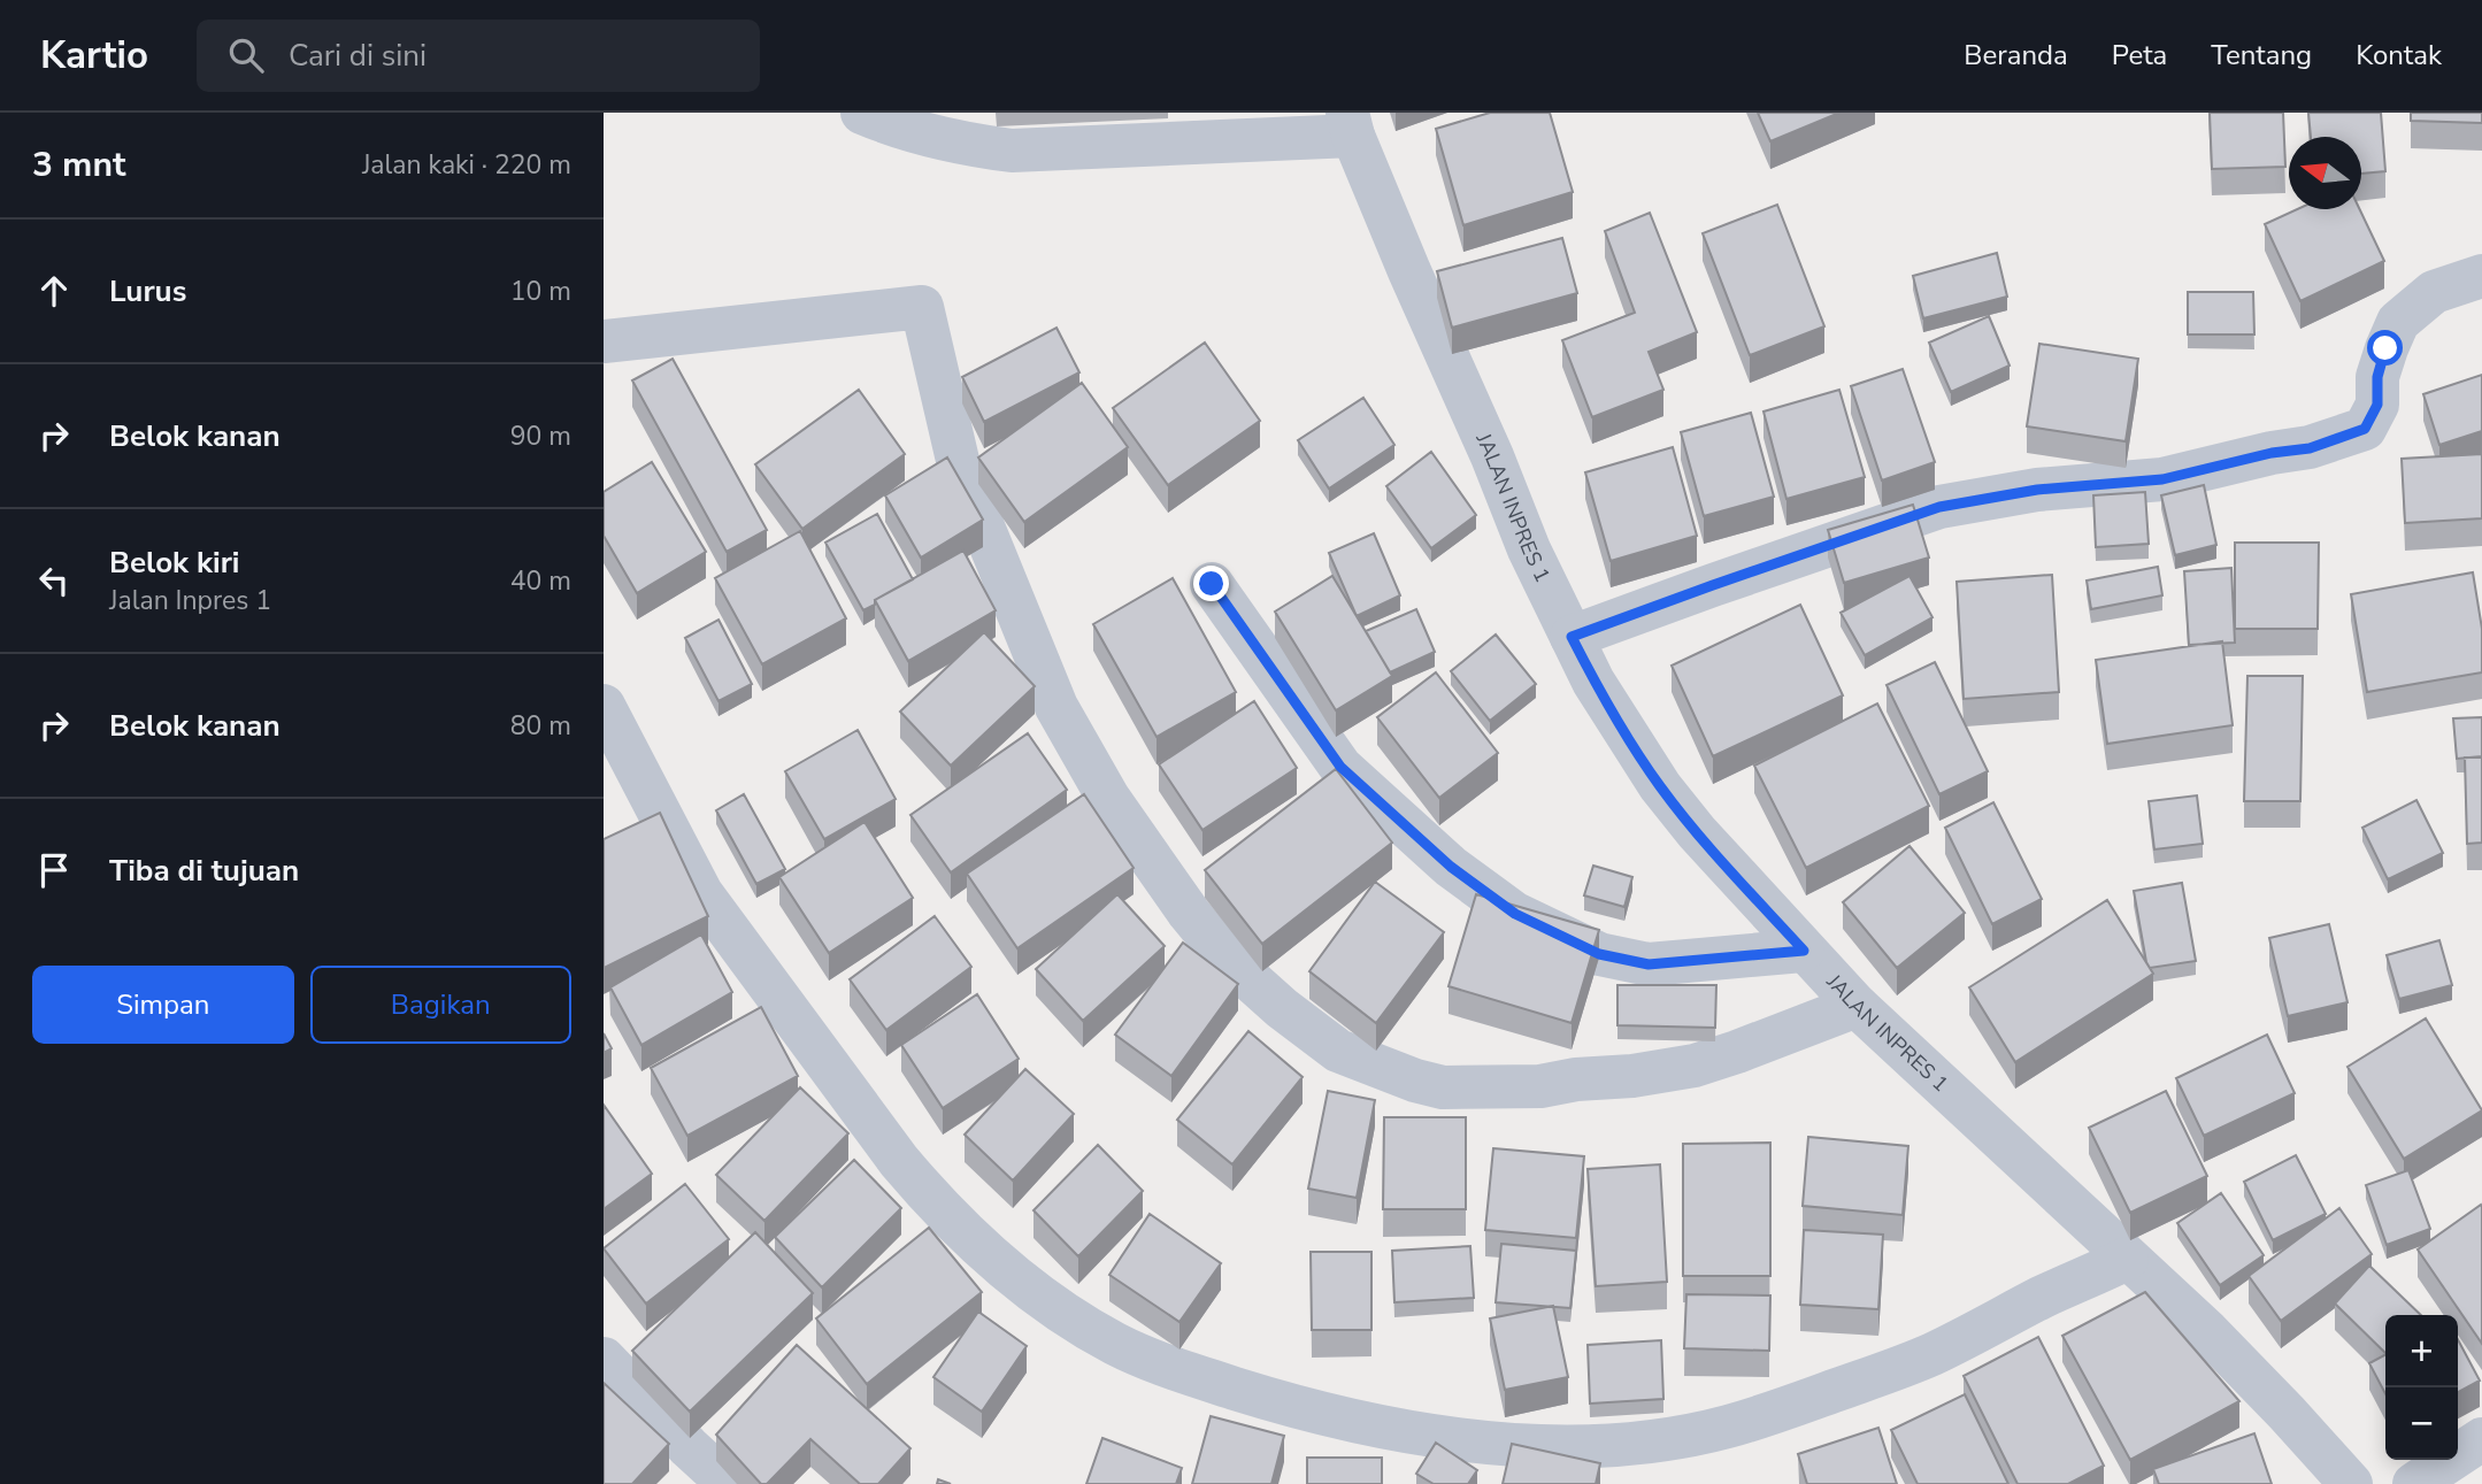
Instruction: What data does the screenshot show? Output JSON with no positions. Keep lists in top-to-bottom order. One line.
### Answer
{"streets":{"street":["JALAN INPRES 1"]},"north":"left","page":{"header":"Kartio","search":"Cari di sini","nav":["Beranda","Peta","Tentang","Kontak"],"heading":["3 mnt","Jalan kaki · 220 m"],"list":[["Lurus","10 m"],["Belok kanan","90 m"],["Belok kiri","Jalan Inpres 1","40 m"],["Belok kanan","80 m"],"Tiba di tujuan"],"buttons":["Simpan","Bagikan"],"map_buttons":["+","−"]}}
